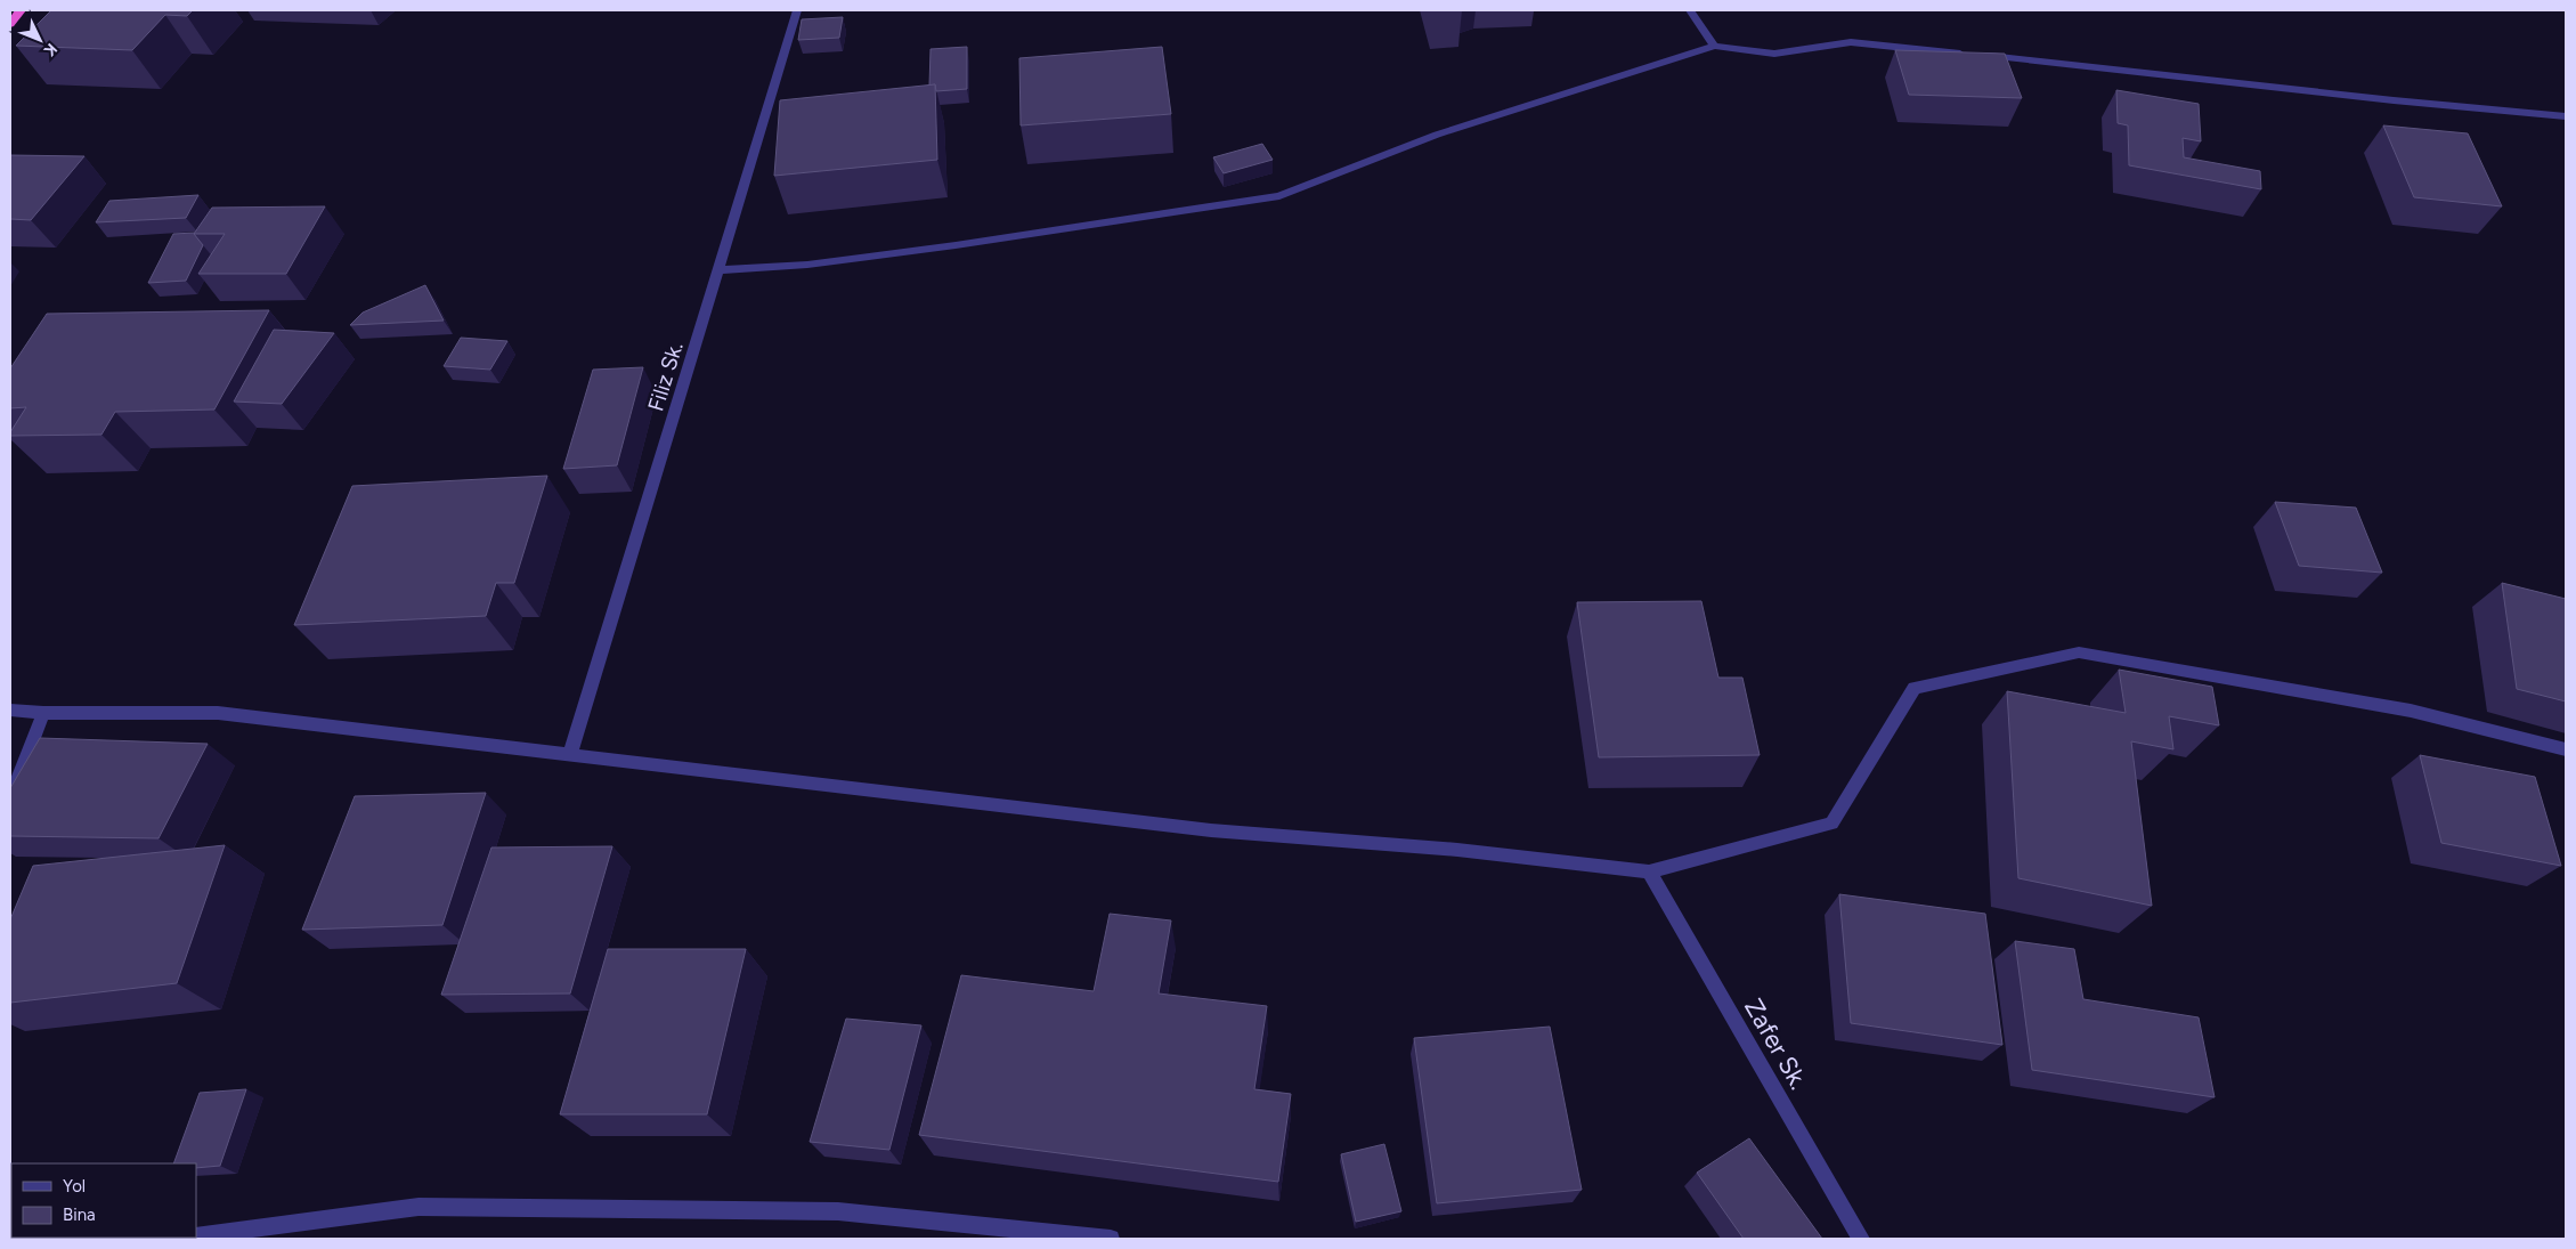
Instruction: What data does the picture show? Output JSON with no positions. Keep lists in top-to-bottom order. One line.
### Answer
{"streets":{"street":["Filiz Sk.","Zafer Sk."]},"legend":["Yol","Bina"],"north":"bottom right"}
